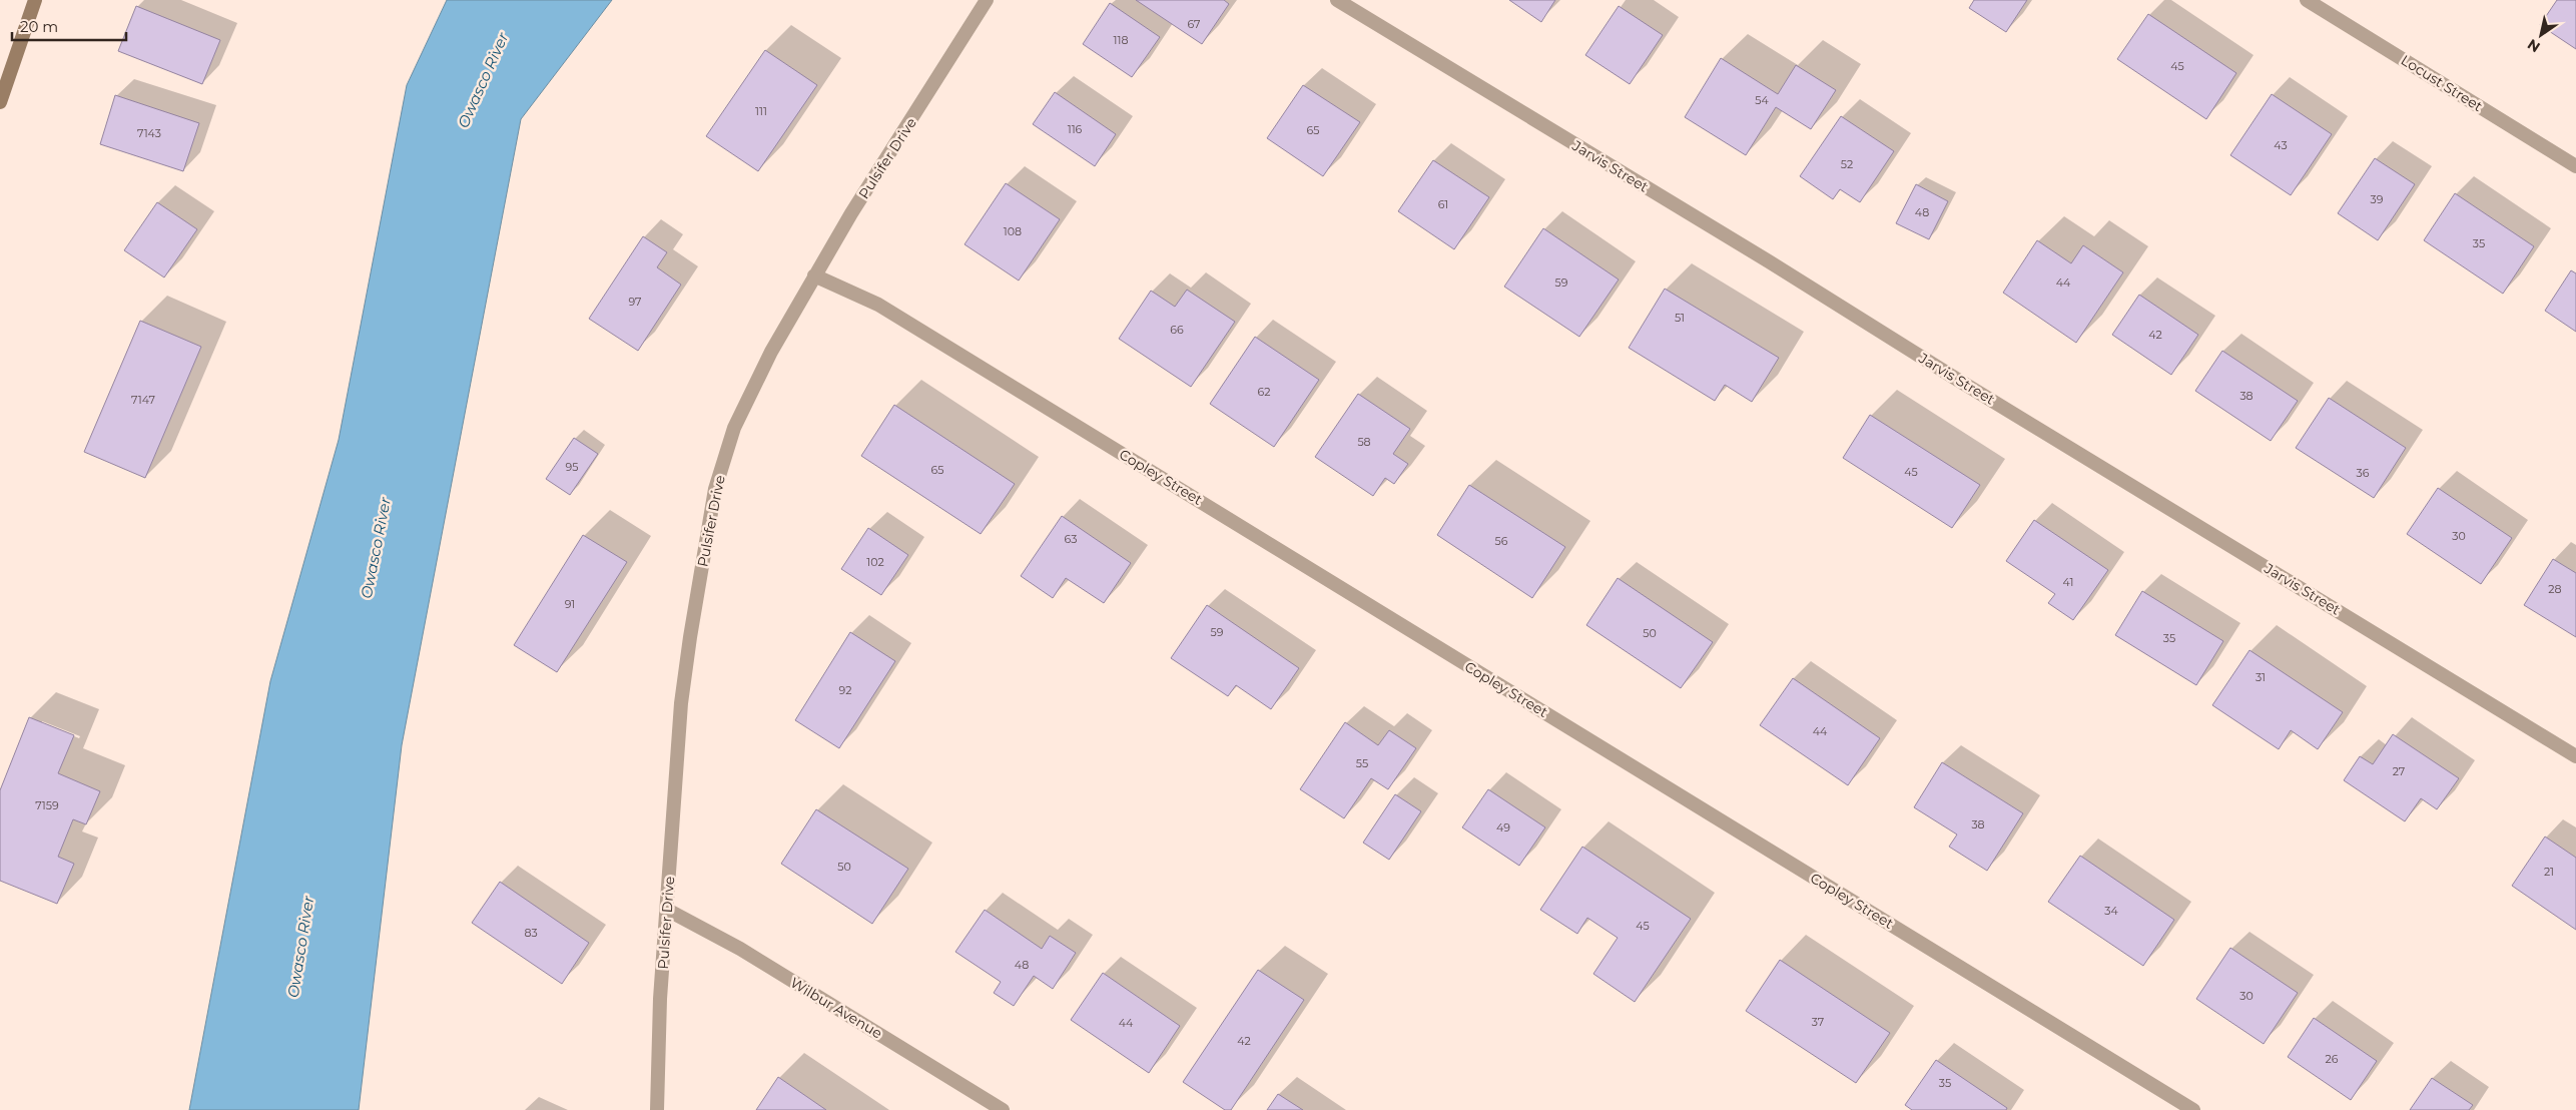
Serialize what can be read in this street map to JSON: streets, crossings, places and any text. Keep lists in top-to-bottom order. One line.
{"streets":{"street":["Locust Street","Pulsifer Drive","Jarvis Street","Copley Street","Wilbur Avenue"]},"crossings":[["Pulsifer Drive","Copley Street"],["Pulsifer Drive","Wilbur Avenue"]],"water":["Owasco River"],"house_numbers":["67","118","45","54","111","116","65","7143","43","52","39","61","48","108","35","59","44","97","51","66","42","62","38","7147","58","95","65","45","36","30","63","56","102","41","28","91","59","50","35","31","92","44","55","27","7159","38","49","50","21","34","45","83","48","30","37","44","42","26","35"],"scale_bar":"20 m","north":"bottom left"}
